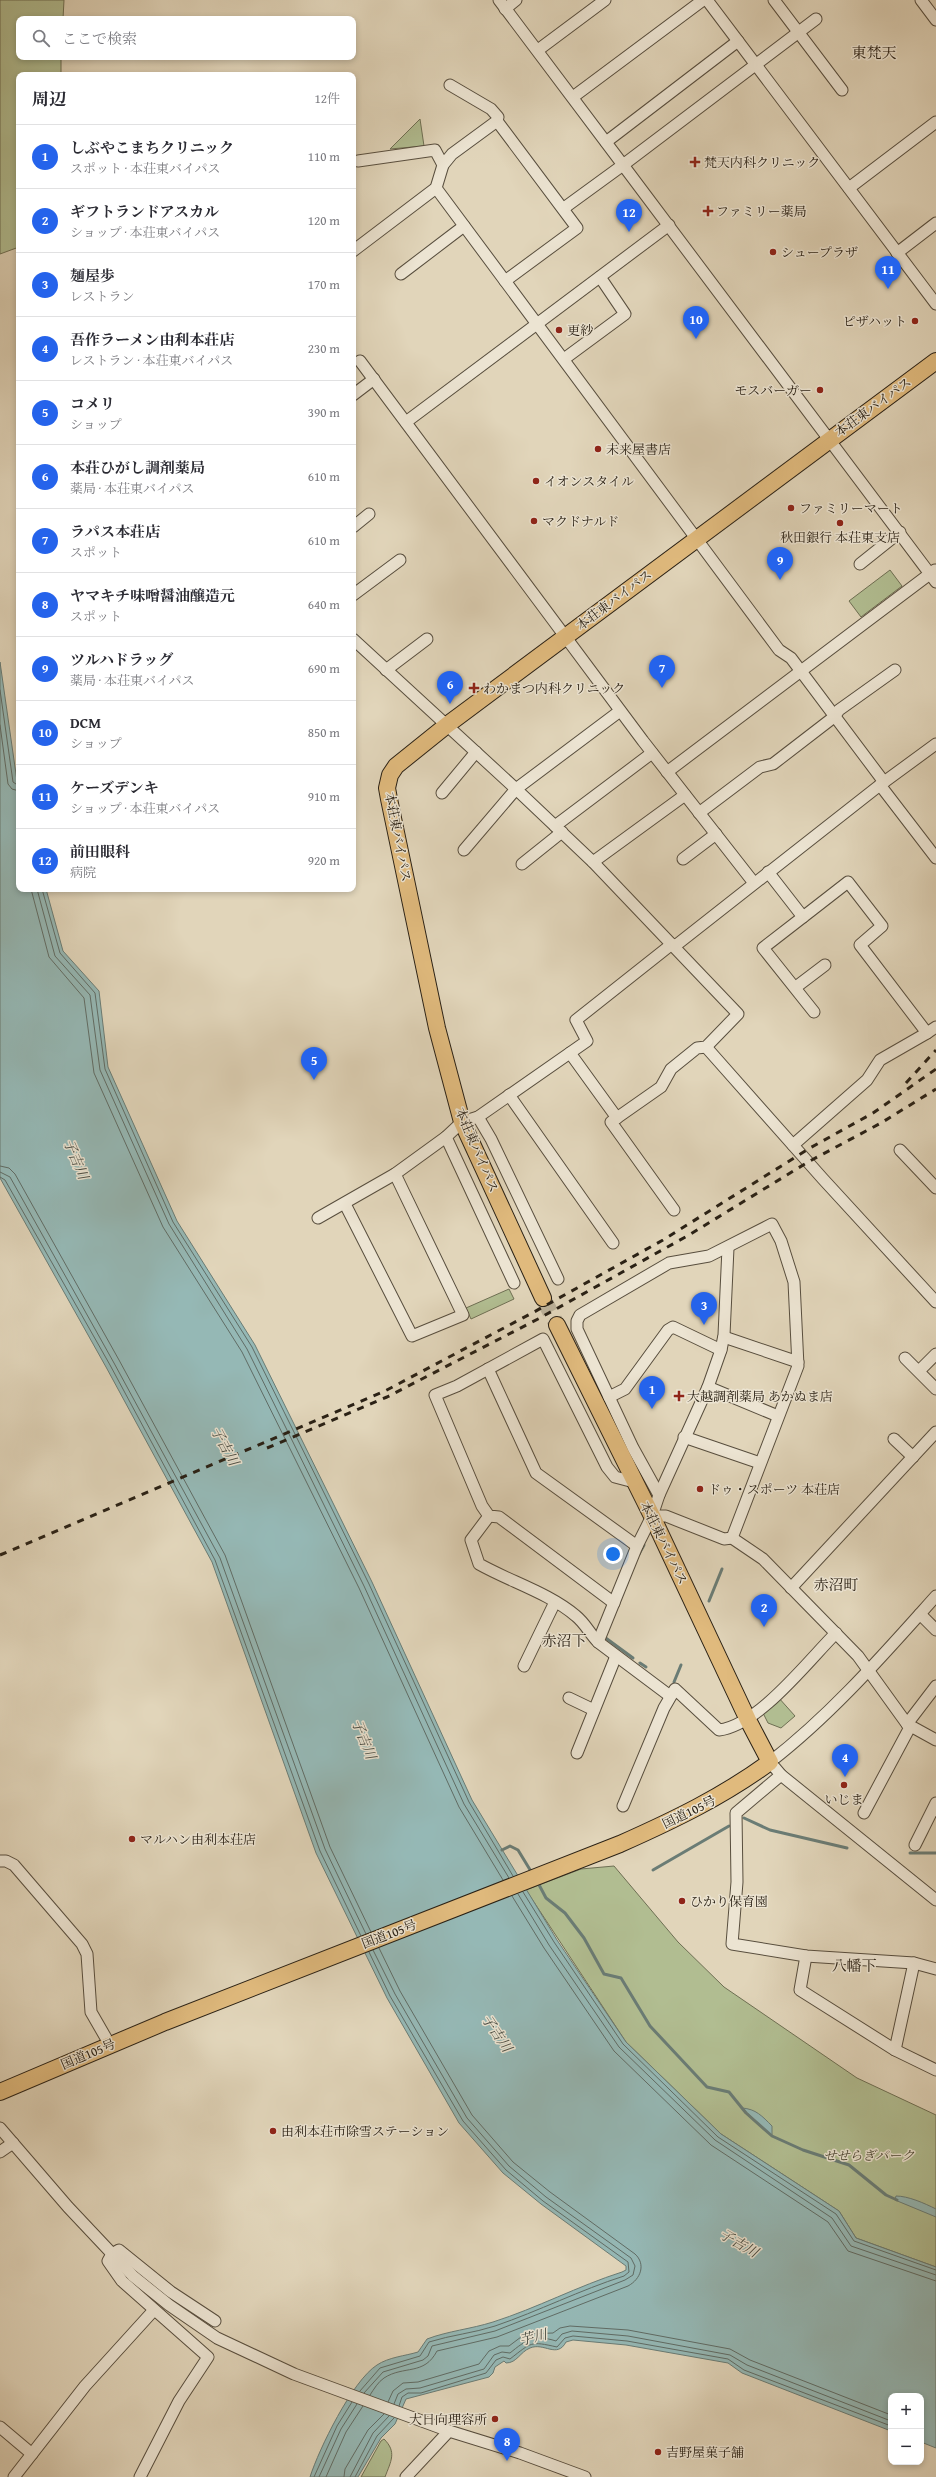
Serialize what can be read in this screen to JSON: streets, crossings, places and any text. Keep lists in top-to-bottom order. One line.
{"streets":{"highway":["本荘東バイパス","国道105号"]},"crossings":[["本荘東バイパス","国道105号"]],"districts":["東梵天","赤沼町","赤沼下","八幡下"],"water":["子吉川","芋川"],"parks":["せせらぎパーク"],"places":{"health":["梵天内科クリニック","ファミリー薬局","わかまつ内科クリニック","大越調剤薬局 あかぬま店"],"other":["シュープラザ","ピザハット","更紗","モスバーガー","未来屋書店","イオンスタイル","ファミリーマート","マクドナルド","秋田銀行 本荘東支店","ドゥ・スポーツ 本荘店","いじま","マルハン由利本荘店","ひかり保育園","由利本荘市除雪ステーション","大日向理容所","吉野屋菓子舗"]},"page":{"search":"ここで検索","heading":["周辺","12件"],"list":[{"mark":"1","name":"しぶやこまちクリニック","note":"スポット · 本荘東バイパス","value":"110 m"},{"mark":"2","name":"ギフトランドアスカル","note":"ショップ · 本荘東バイパス","value":"120 m"},{"mark":"3","name":"麺屋歩","note":"レストラン","value":"170 m"},{"mark":"4","name":"吾作ラーメン由利本荘店","note":"レストラン · 本荘東バイパス","value":"230 m"},{"mark":"5","name":"コメリ","note":"ショップ","value":"390 m"},{"mark":"6","name":"本荘ひがし調剤薬局","note":"薬局 · 本荘東バイパス","value":"610 m"},{"mark":"7","name":"ラパス本荘店","note":"スポット","value":"610 m"},{"mark":"8","name":"ヤマキチ味噌醤油醸造元","note":"スポット","value":"640 m"},{"mark":"9","name":"ツルハドラッグ","note":"薬局 · 本荘東バイパス","value":"690 m"},{"mark":"10","name":"DCM","note":"ショップ","value":"850 m"},{"mark":"11","name":"ケーズデンキ","note":"ショップ · 本荘東バイパス","value":"910 m"},{"mark":"12","name":"前田眼科","note":"病院","value":"920 m"}],"pins":["12","11","10","9","7","6","5","3","1","2","4","8"],"map_buttons":["+","−"]}}
